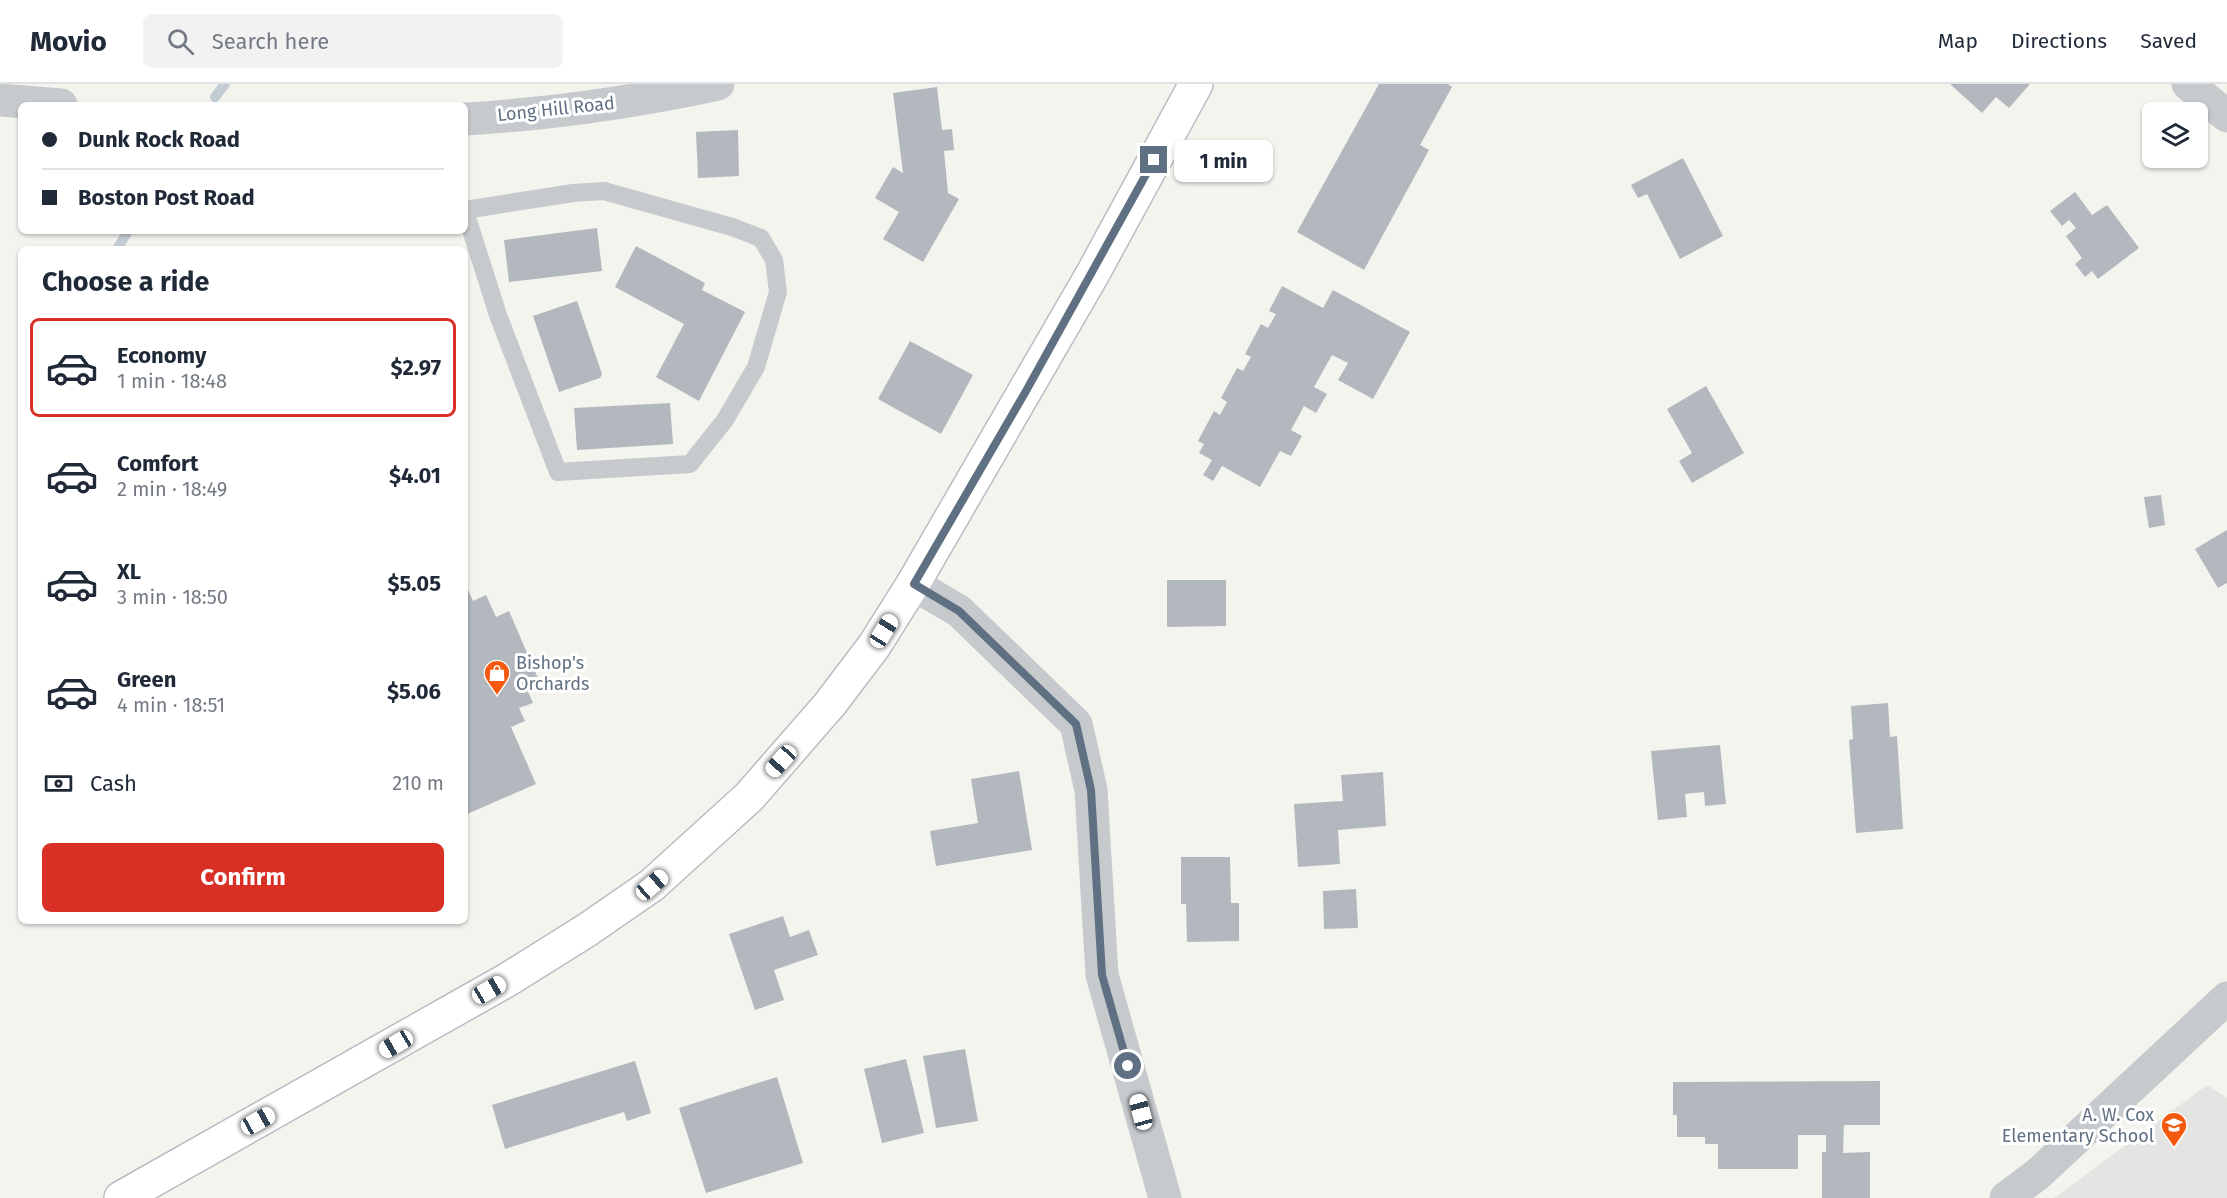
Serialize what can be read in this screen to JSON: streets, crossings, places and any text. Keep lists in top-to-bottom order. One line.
{"streets":{"street":["Long Hill Road"]},"places":{"shop":["Bishop's Orchards"],"school or university":["A. W. Cox Elementary School"]},"page":{"header":"Movio","search":"Search here","nav":["Map","Directions","Saved"],"banner":["Dunk Rock Road","Boston Post Road"],"bubble":"1 min","heading":"Choose a ride","list":[{"name":"Economy","note":"1 min · 18:48","value":"$2.97"},{"name":"Comfort","note":"2 min · 18:49","value":"$4.01"},{"name":"XL","note":"3 min · 18:50","value":"$5.05"},{"name":"Green","note":"4 min · 18:51","value":"$5.06"}],"pay":["Cash","210 m"],"buttons":"Confirm"}}
